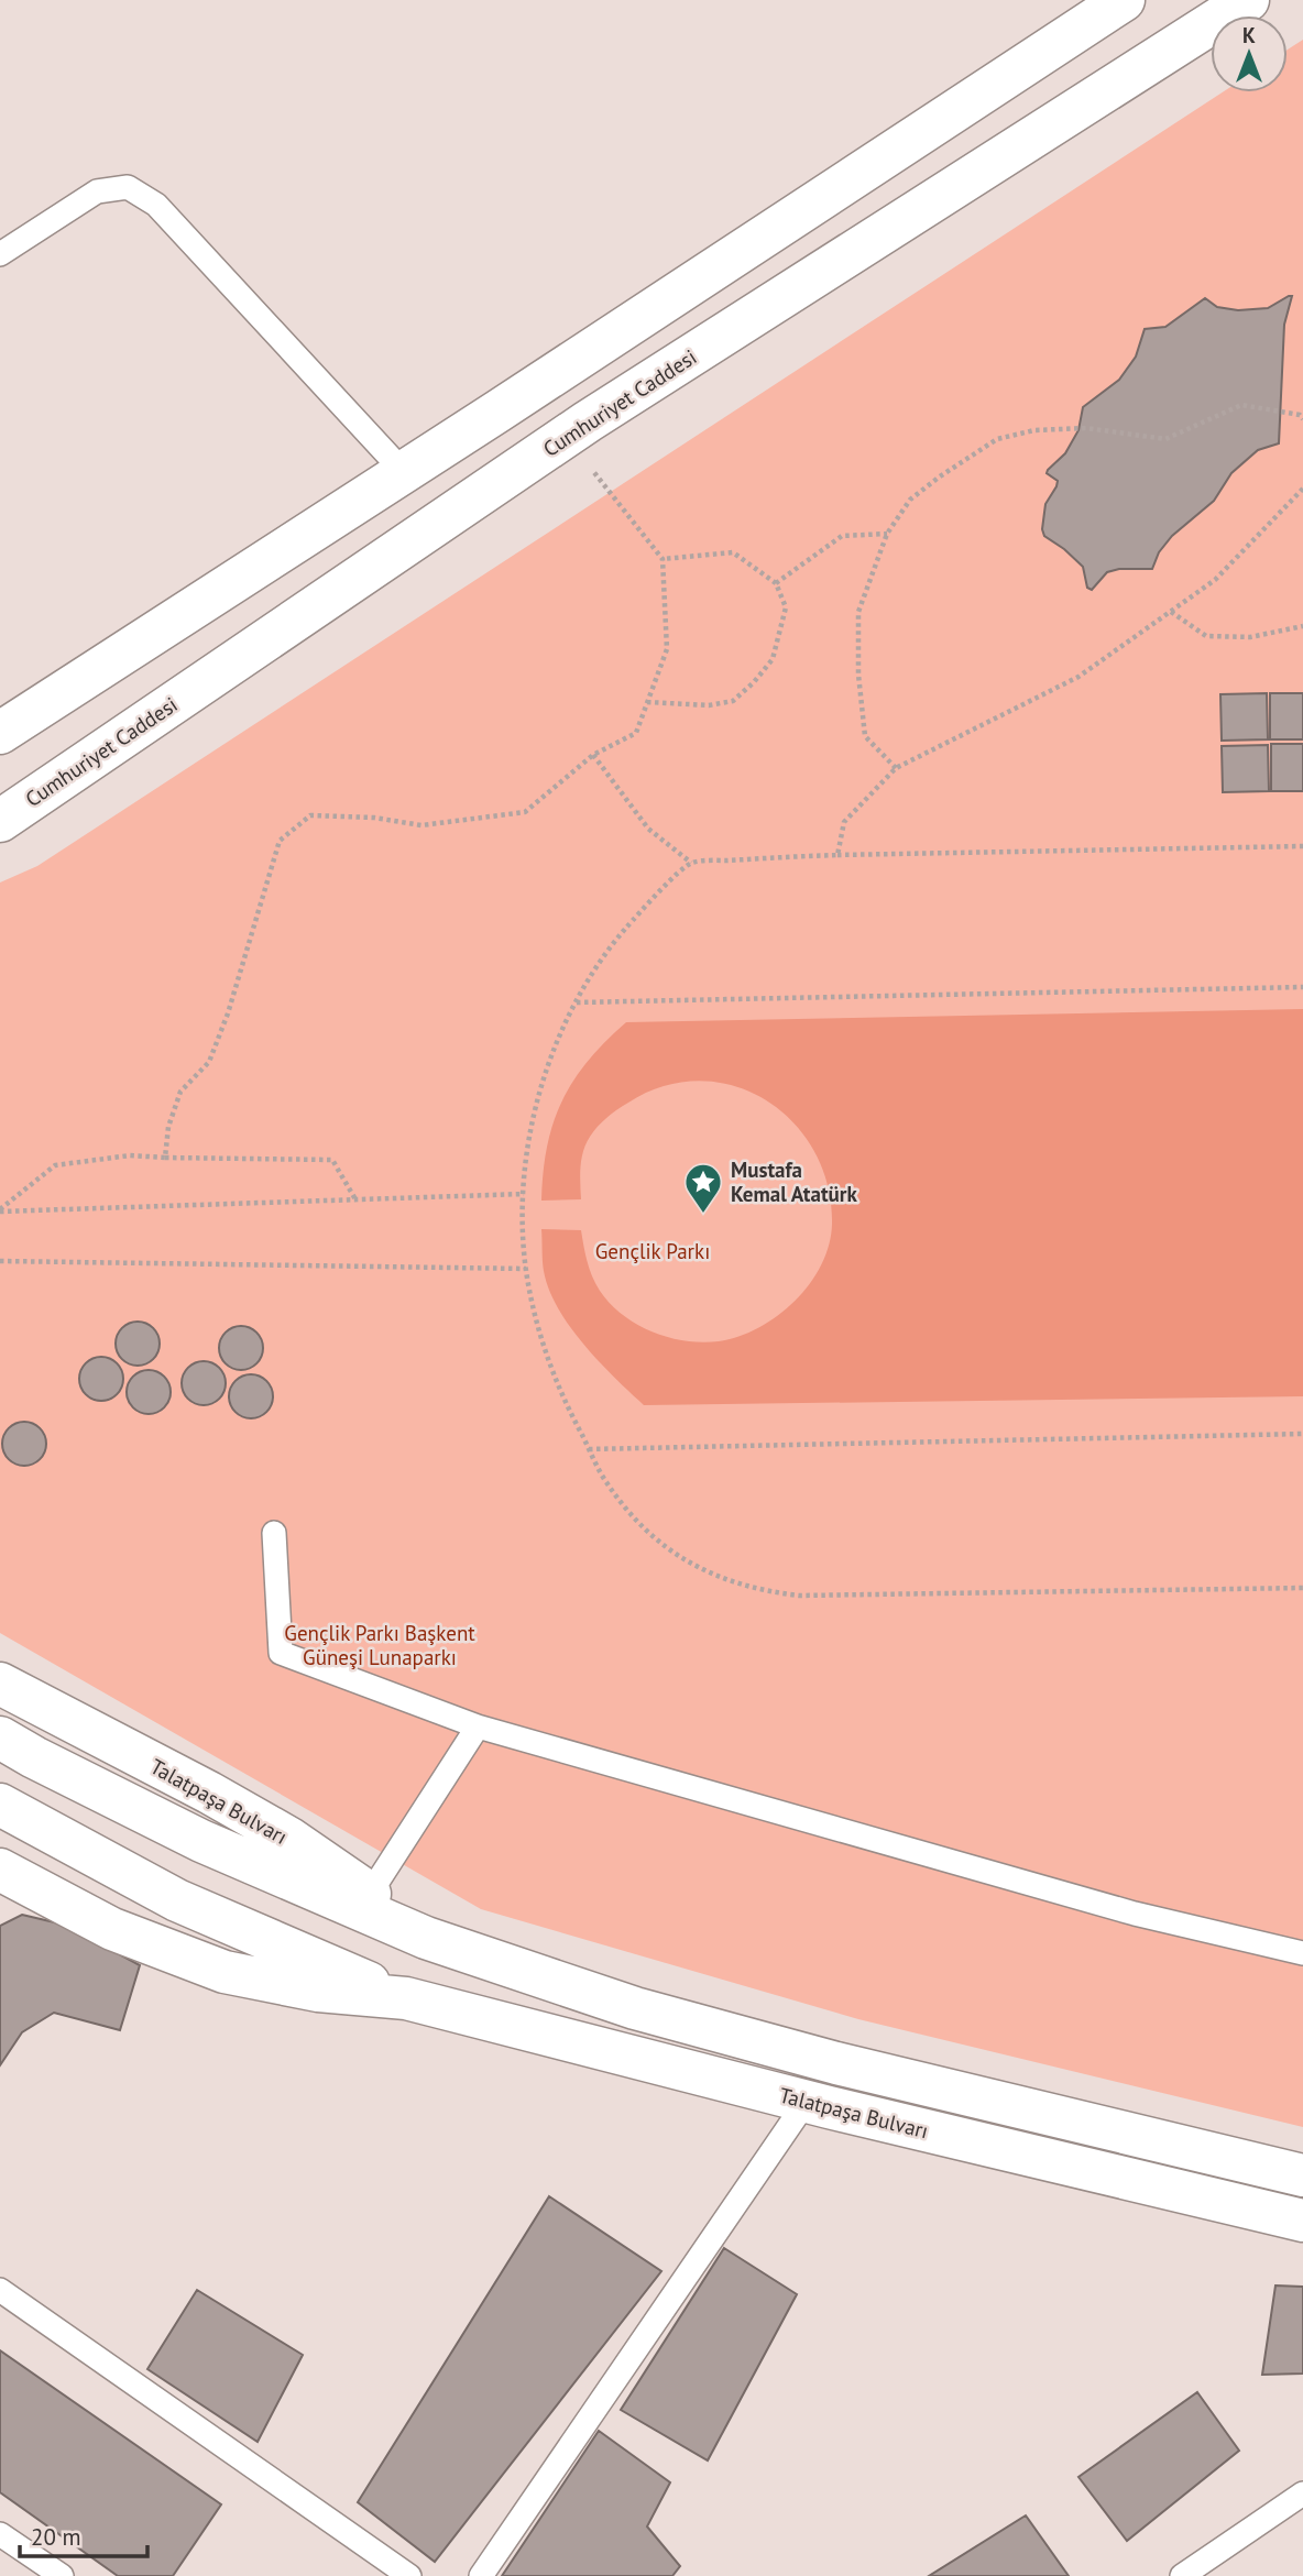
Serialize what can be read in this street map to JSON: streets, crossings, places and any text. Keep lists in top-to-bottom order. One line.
{"streets":{"main road":["Cumhuriyet Caddesi","Talatpaşa Bulvarı"]},"parks":["Gençlik Parkı","Gençlik Parkı Başkent Güneşi Lunaparkı"],"places":{"place":["Mustafa Kemal Atatürk"]},"scale_bar":"20 m","north":"top"}
